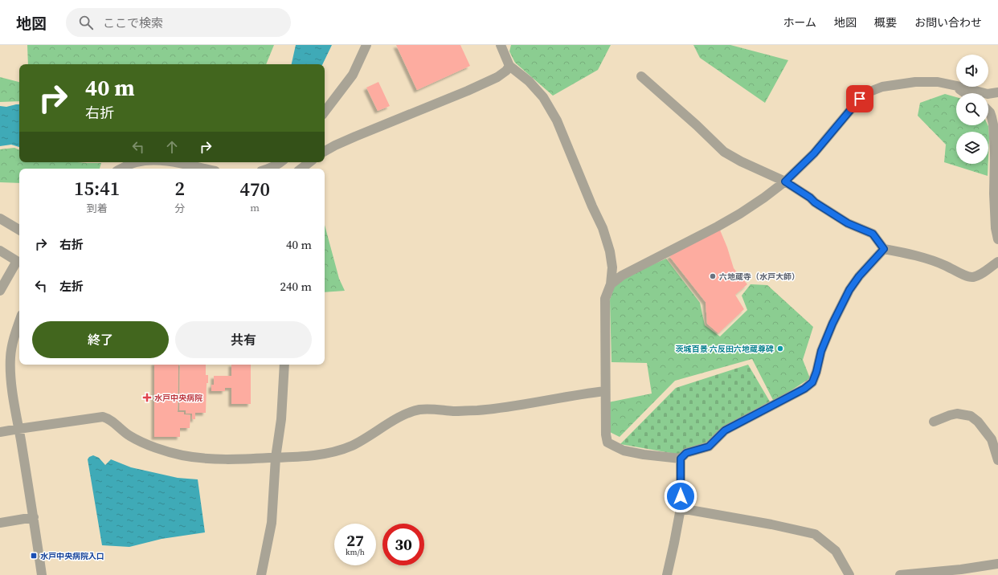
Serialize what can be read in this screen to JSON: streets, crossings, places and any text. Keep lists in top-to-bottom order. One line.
{"places":{"other":["六地蔵寺（水戸大師）","茨城百景 六反田六地蔵尊碑"],"health":["水戸中央病院"],"transit":["水戸中央病院入口"]},"page":{"header":"地図","search":"ここで検索","nav":["ホーム","地図","概要","お問い合わせ"],"turn":["40 m","右折"],"eta":["15:41","到着","2","分","470","m"],"list":[{"name":"右折","value":"40 m"},{"name":"左折","value":"240 m"}],"buttons":["終了","共有"],"speed":"27 km/h","limit":"30"}}
